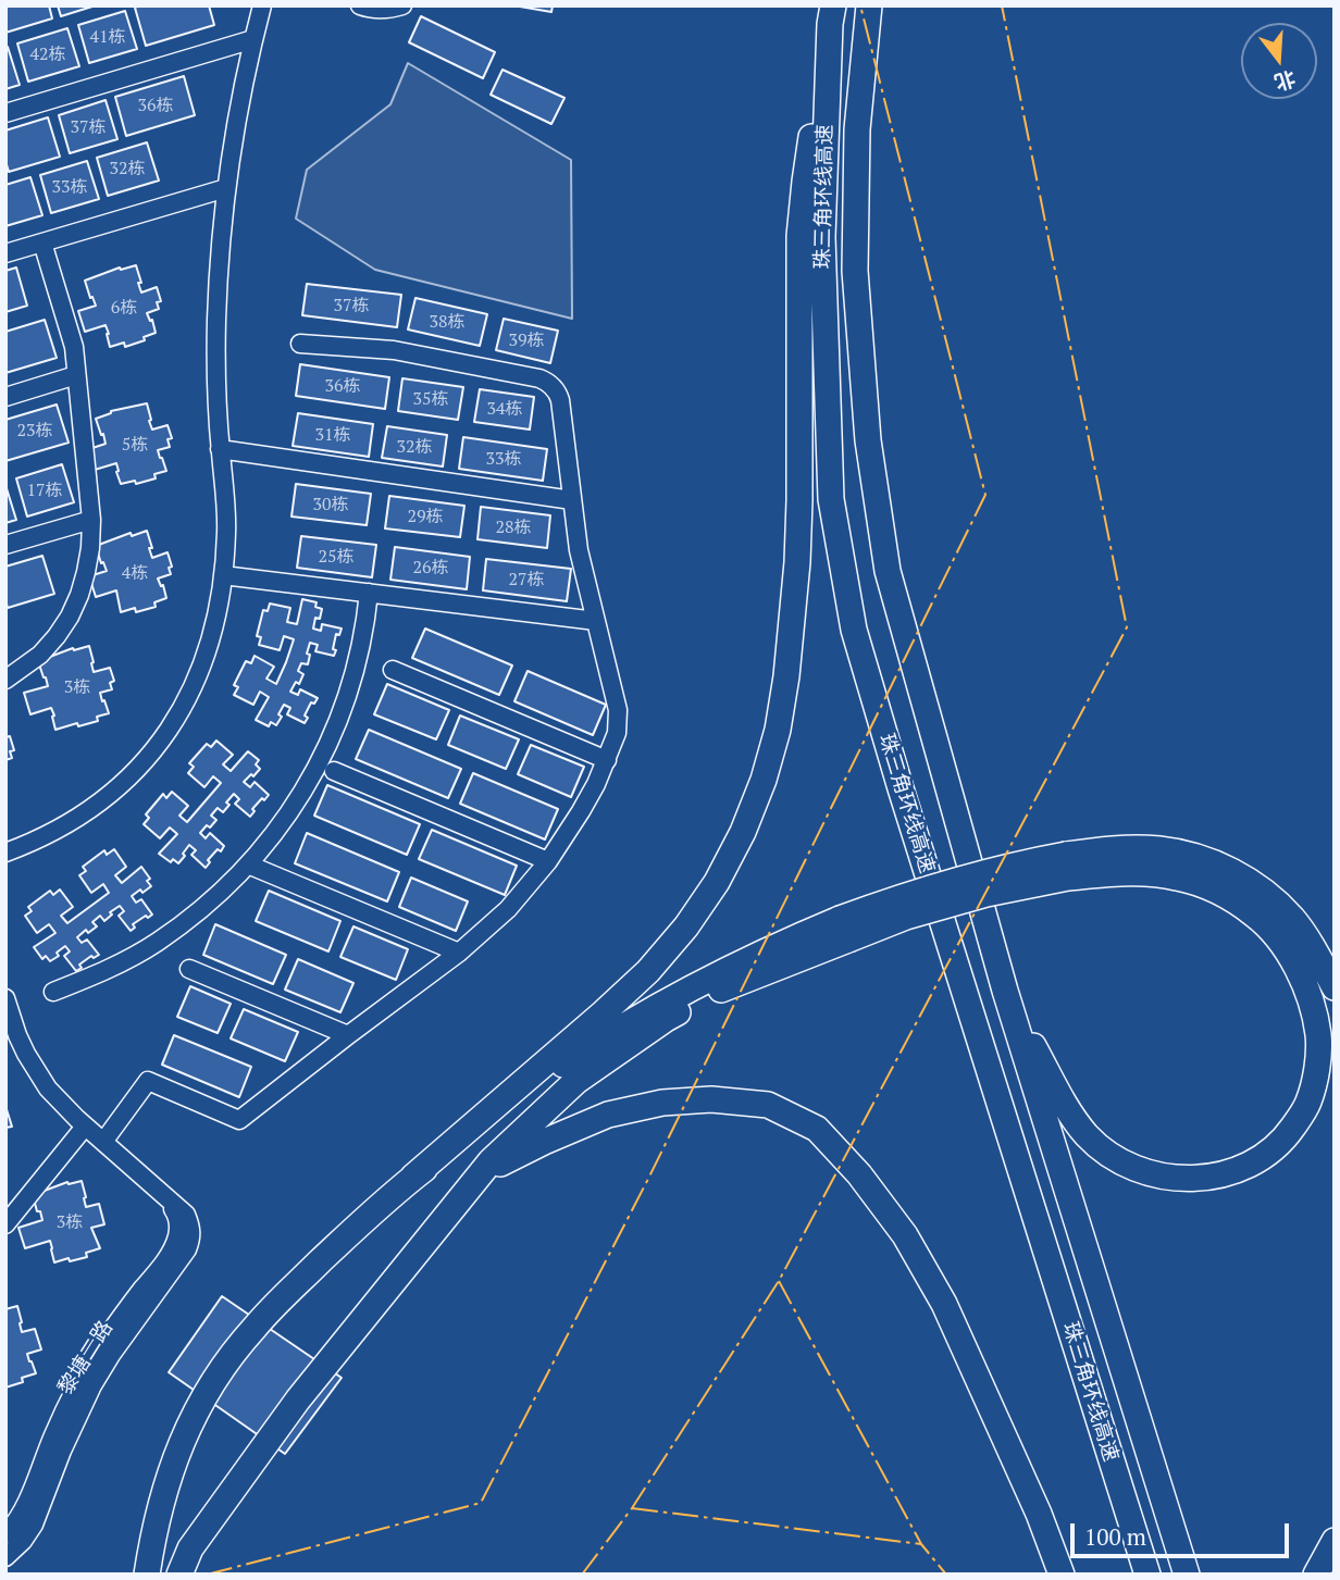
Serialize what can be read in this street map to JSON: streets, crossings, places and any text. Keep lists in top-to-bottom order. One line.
{"streets":{"highway":["珠三角环线高速"],"street":["黎塘二路"]},"house_numbers":["41栋","42栋","36栋","37栋","32栋","33栋","37栋","6栋","38栋","39栋","36栋","35栋","34栋","23栋","31栋","5栋","32栋","33栋","17栋","30栋","29栋","28栋","25栋","26栋","4栋","27栋","3栋","3栋"],"scale_bar":"100 m","north":"bottom"}
